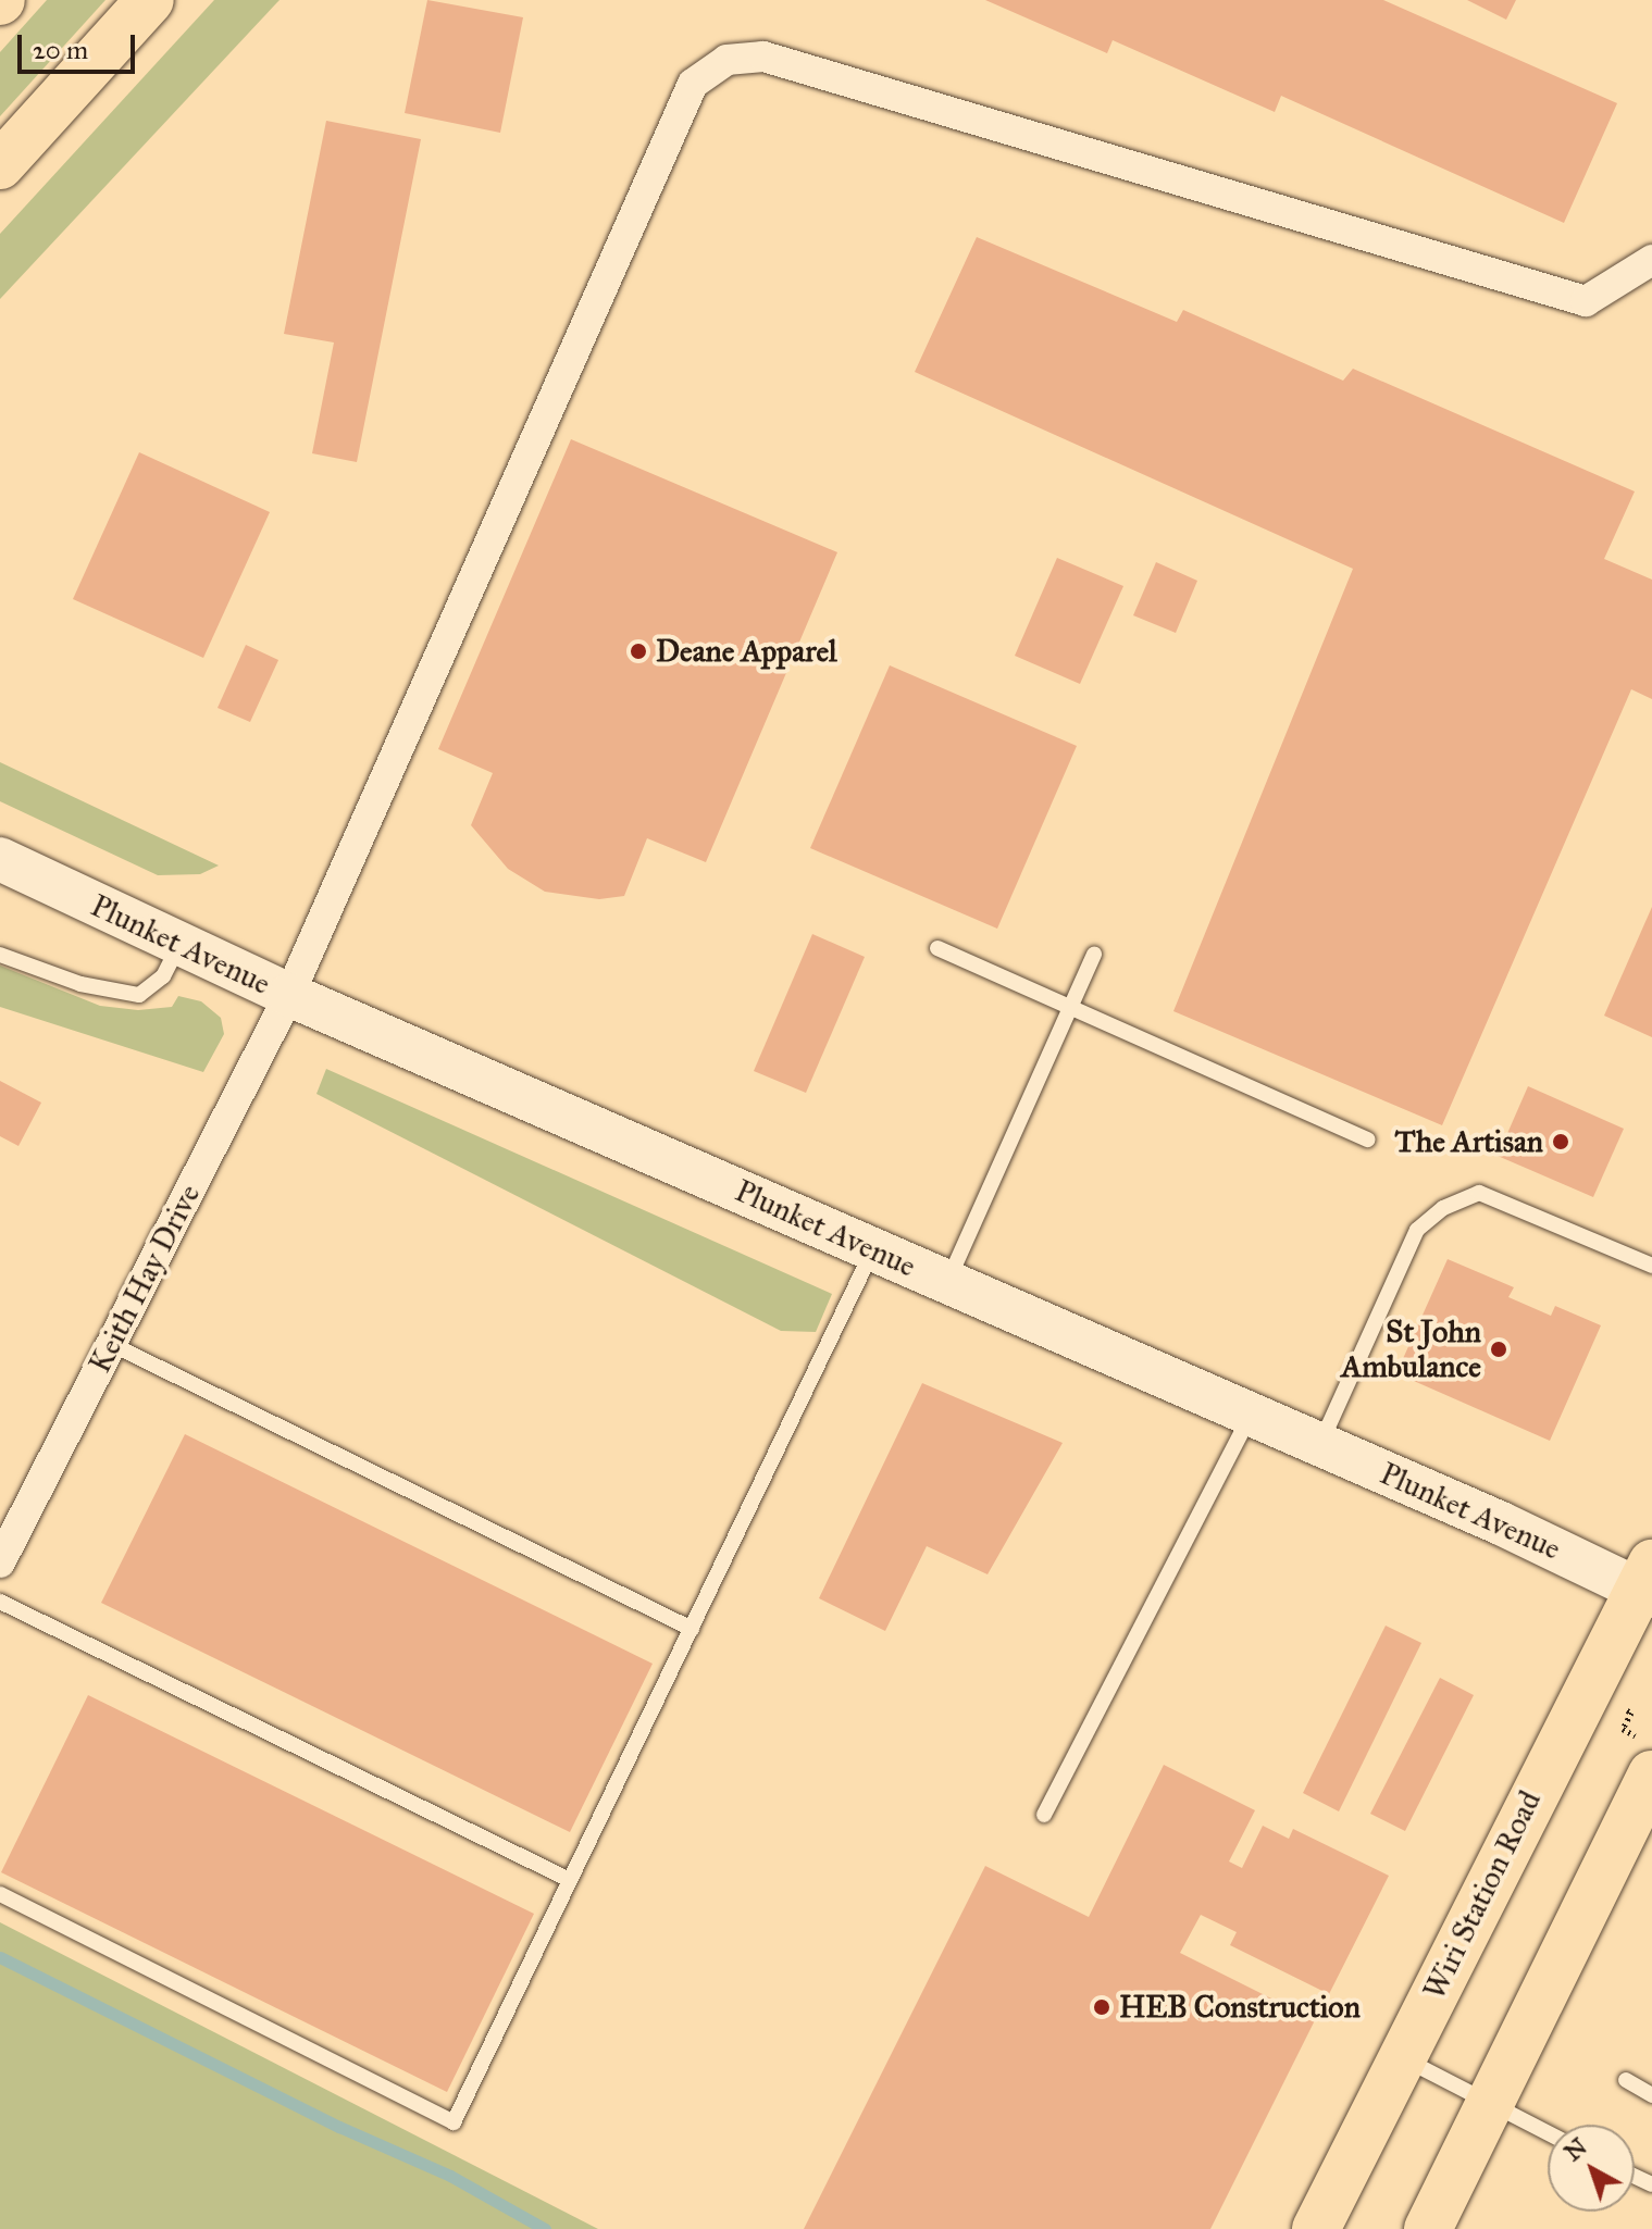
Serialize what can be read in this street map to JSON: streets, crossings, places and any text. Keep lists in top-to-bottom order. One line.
{"streets":{"main road":["Plunket Avenue","Wiri Station Road"],"street":["Keith Hay Drive"]},"crossings":[["Plunket Avenue","Keith Hay Drive"],["Plunket Avenue","Wiri Station Road"]],"places":["Deane Apparel","The Artisan","St John Ambulance","HEB Construction"],"scale_bar":"20 m","north":"top left"}
